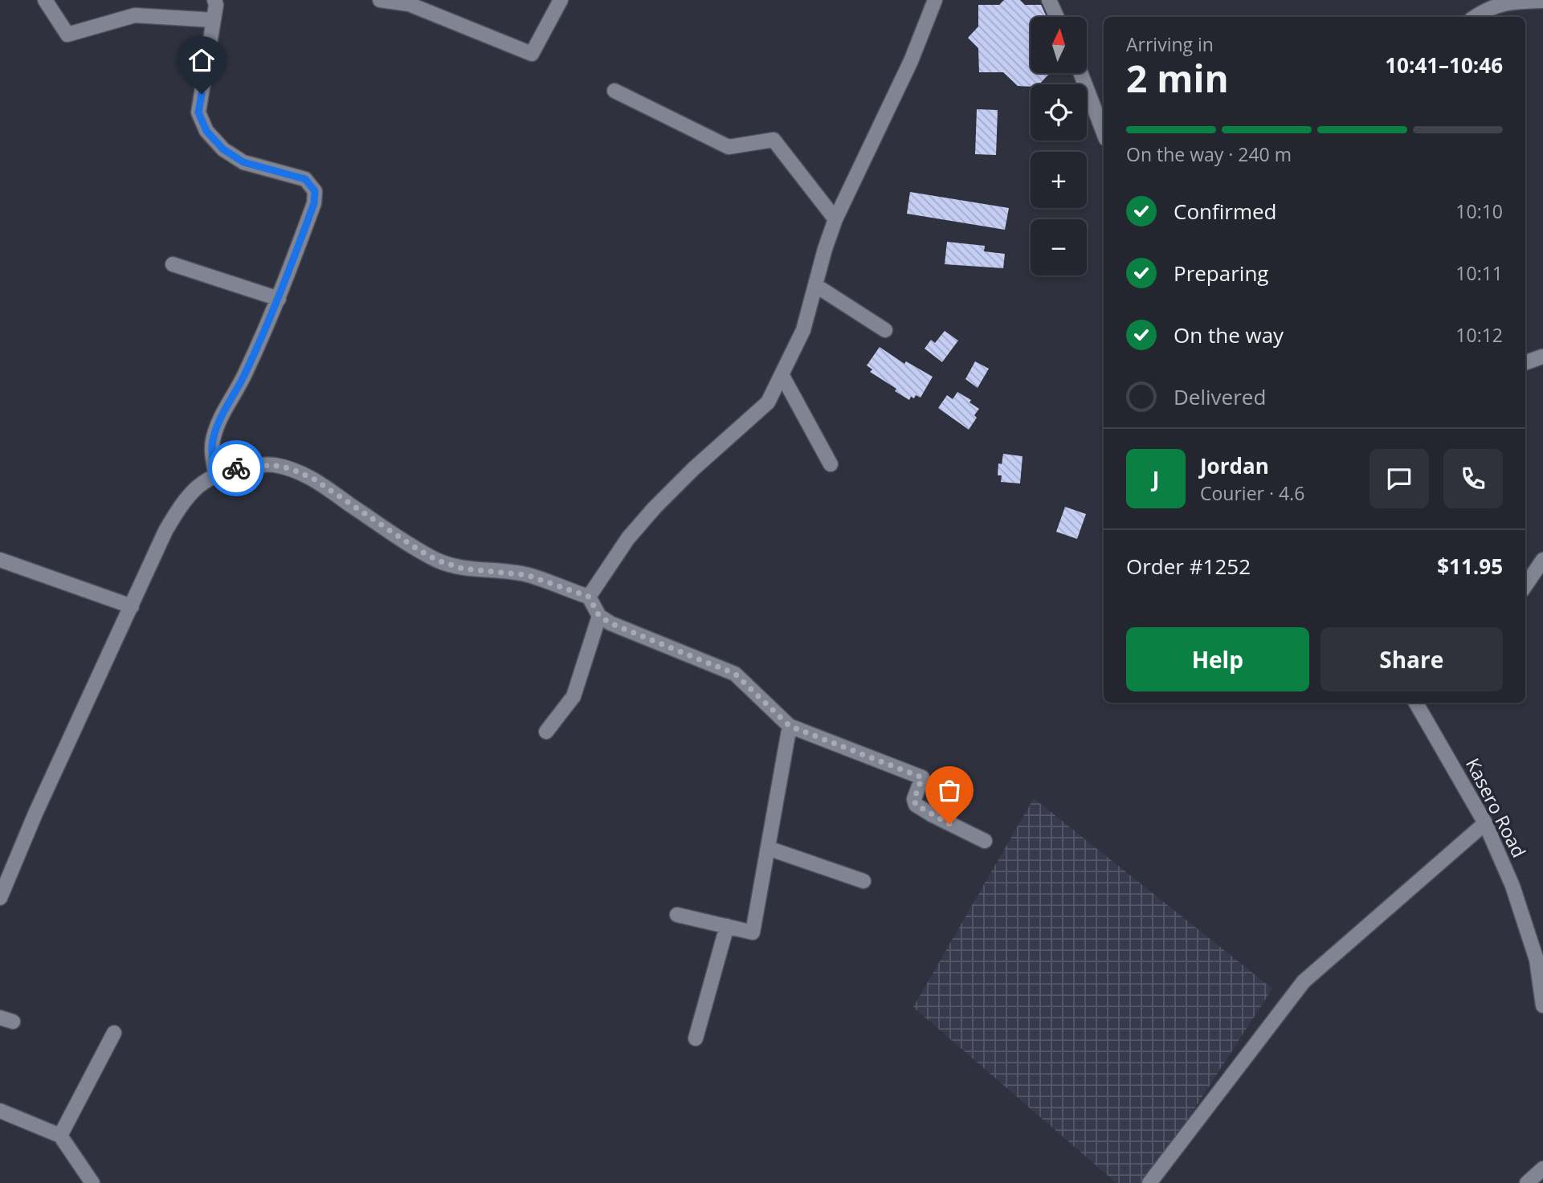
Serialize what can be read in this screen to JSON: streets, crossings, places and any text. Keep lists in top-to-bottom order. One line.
{"streets":{"street":["Kasero Road"]},"north":"top","page":{"map_buttons":["+","−"],"heading":["2 min","Arriving in","10:41–10:46"],"panel":["Jordan","Courier · 4.6","Order #1252","$11.95"],"bar":"On the way · 240 m","list":[["Confirmed","10:10"],["Preparing","10:11"],["On the way","10:12"],"Delivered"],"round":"J","buttons":["Help","Share"]}}
